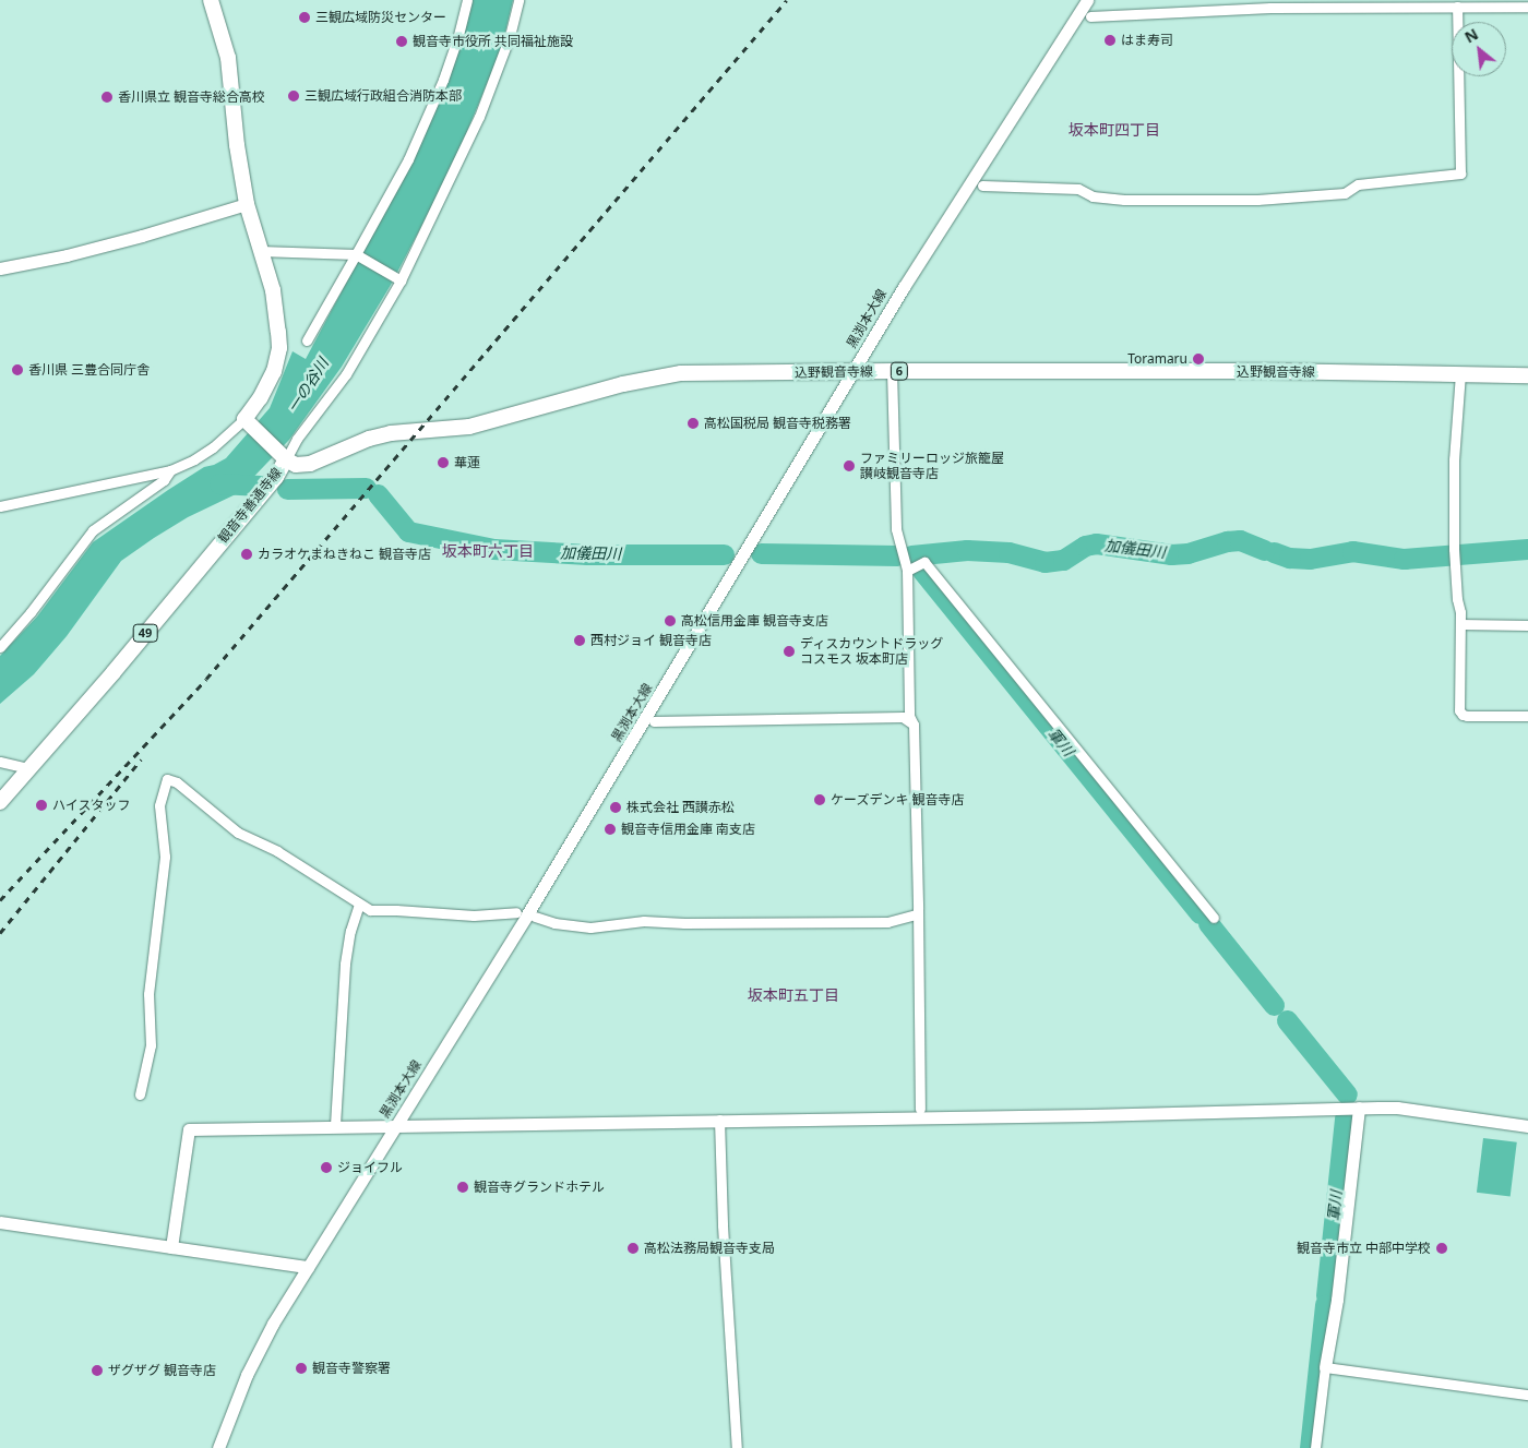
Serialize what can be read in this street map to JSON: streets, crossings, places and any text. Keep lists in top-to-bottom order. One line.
{"streets":{"main road":["6","込野観音寺線","観音寺善通寺線","49"],"street":["黒渕本大線"]},"crossings":[["黒渕本大線","込野観音寺線"],["込野観音寺線","観音寺善通寺線"]],"districts":["坂本町四丁目","坂本町六丁目","坂本町五丁目"],"water":["一の谷川","加儀田川","軍川"],"places":["三観広域防災センター","はま寿司","観音寺市役所 共同福祉施設","三観広域行政組合消防本部","香川県立 観音寺総合高校","Toramaru","香川県 三豊合同庁舎","高松国税局 観音寺税務署","華蓮","ファミリーロッジ旅籠屋 讃岐観音寺店","カラオケまねきねこ 観音寺店","高松信用金庫 観音寺支店","西村ジョイ 観音寺店","ディスカウントドラッグ コスモス 坂本町店","ケーズデンキ 観音寺店","ハイスタッフ","株式会社 西讃赤松","観音寺信用金庫 南支店","ジョイフル","観音寺グランドホテル","高松法務局観音寺支局","観音寺市立 中部中学校","観音寺警察署","ザグザグ 観音寺店"],"north":"top left"}
